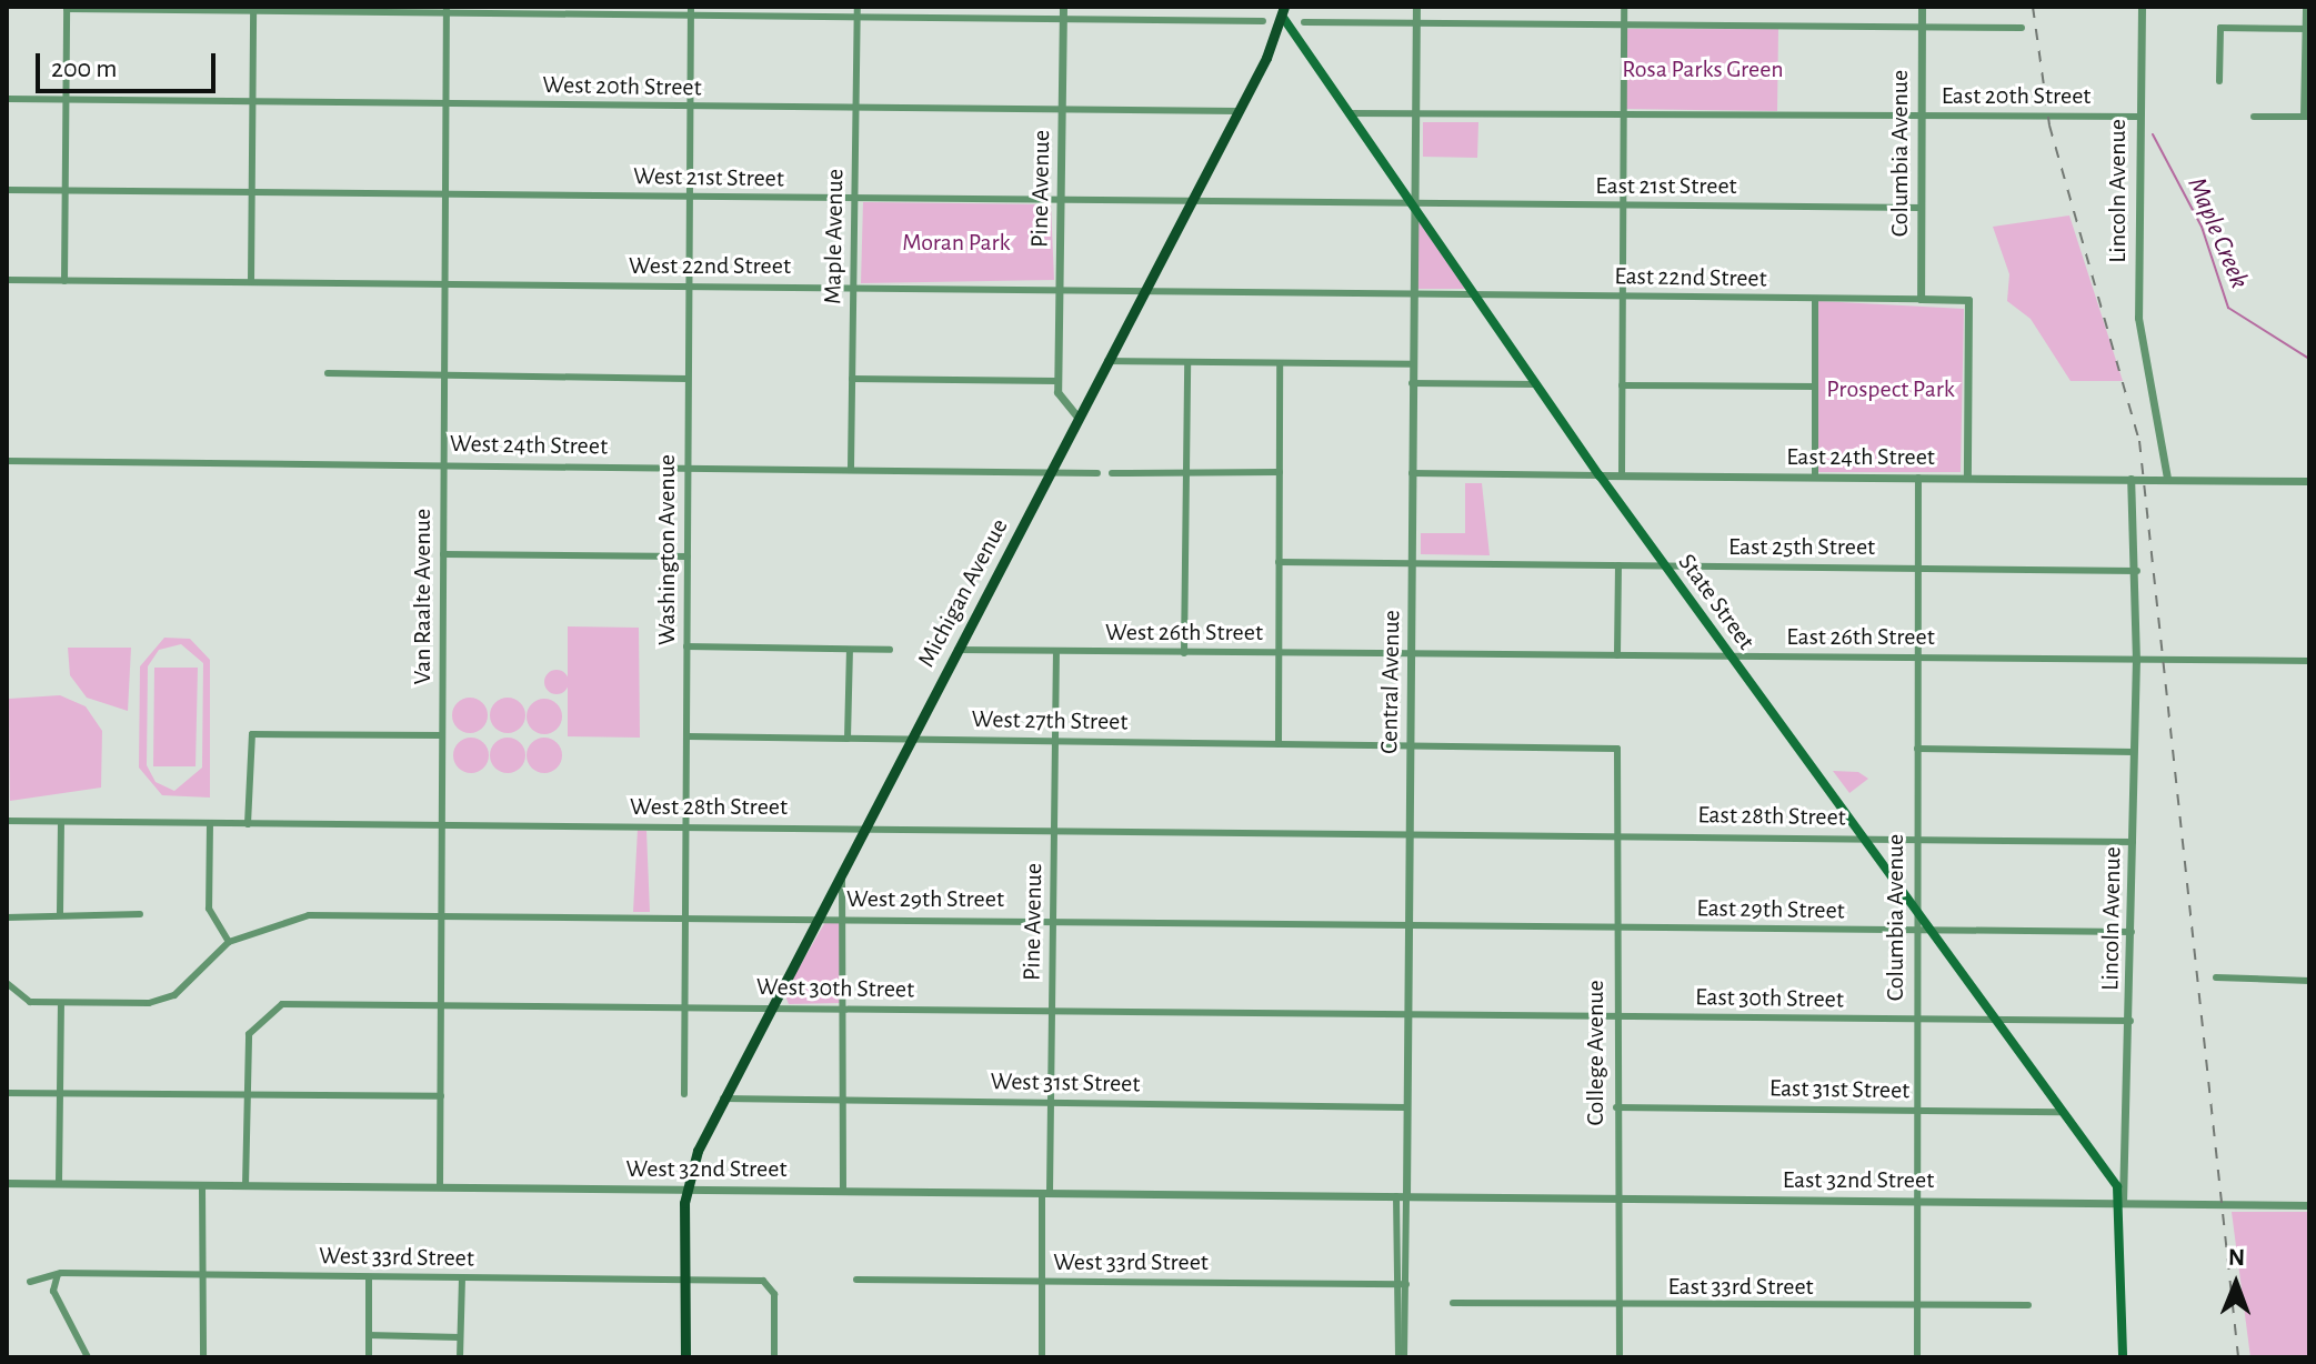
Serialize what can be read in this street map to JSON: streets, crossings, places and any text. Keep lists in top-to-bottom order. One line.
{"streets":{"main road":["Lincoln Avenue","Michigan Avenue","State Street"],"street":["West 20th Street","East 20th Street","Columbia Avenue","West 21st Street","East 21st Street","Pine Avenue","Maple Avenue","West 22nd Street","East 22nd Street","West 24th Street","East 24th Street","East 25th Street","Washington Avenue","Van Raalte Avenue","West 26th Street","East 26th Street","Central Avenue","West 27th Street","West 28th Street","East 28th Street","West 29th Street","East 29th Street","West 30th Street","East 30th Street","College Avenue","West 31st Street","East 31st Street","West 32nd Street","East 32nd Street","West 33rd Street","East 33rd Street"]},"crossings":[["West 20th Street","Pine Avenue"],["West 20th Street","Maple Avenue"],["West 20th Street","Washington Avenue"],["West 20th Street","Michigan Avenue"],["West 20th Street","Van Raalte Avenue"],["East 20th Street","Columbia Avenue"],["East 20th Street","Lincoln Avenue"],["East 20th Street","Central Avenue"],["Columbia Avenue","East 21st Street"],["Columbia Avenue","East 22nd Street"],["Columbia Avenue","East 24th Street"],["Columbia Avenue","East 25th Street"],["Columbia Avenue","State Street"],["Columbia Avenue","East 26th Street"],["Columbia Avenue","East 28th Street"],["Columbia Avenue","East 29th Street"],["Columbia Avenue","East 30th Street"],["Columbia Avenue","East 31st Street"],["Columbia Avenue","East 32nd Street"],["Columbia Avenue","East 33rd Street"],["West 21st Street","East 21st Street"],["West 21st Street","Pine Avenue"],["West 21st Street","Maple Avenue"],["West 21st Street","Washington Avenue"],["West 21st Street","Michigan Avenue"],["West 21st Street","Van Raalte Avenue"],["West 21st Street","State Street"],["West 21st Street","Central Avenue"],["East 21st Street","State Street"],["East 21st Street","Central Avenue"],["Pine Avenue","West 22nd Street"],["Pine Avenue","West 26th Street"],["Pine Avenue","West 27th Street"],["Pine Avenue","West 28th Street"],["Pine Avenue","West 29th Street"],["Pine Avenue","West 30th Street"],["Pine Avenue","West 31st Street"],["Pine Avenue","West 32nd Street"],["Pine Avenue","West 33rd Street"],["Lincoln Avenue","East 24th Street"],["Lincoln Avenue","East 25th Street"],["Lincoln Avenue","State Street"],["Lincoln Avenue","East 26th Street"],["Lincoln Avenue","East 28th Street"],["Lincoln Avenue","East 29th Street"],["Lincoln Avenue","East 30th Street"],["Lincoln Avenue","East 32nd Street"],["Maple Avenue","West 22nd Street"],["Maple Avenue","West 24th Street"],["West 22nd Street","East 22nd Street"],["West 22nd Street","Washington Avenue"],["West 22nd Street","Michigan Avenue"],["West 22nd Street","Van Raalte Avenue"],["West 22nd Street","Central Avenue"],["East 22nd Street","East 24th Street"],["East 22nd Street","State Street"],["East 22nd Street","Central Avenue"],["West 24th Street","Washington Avenue"],["West 24th Street","Michigan Avenue"],["West 24th Street","Van Raalte Avenue"],["East 24th Street","State Street"],["East 24th Street","Central Avenue"],["East 25th Street","State Street"],["East 25th Street","Central Avenue"],["Washington Avenue","West 27th Street"],["Washington Avenue","West 28th Street"],["Washington Avenue","West 29th Street"],["Washington Avenue","West 30th Street"],["Michigan Avenue","State Street"],["Michigan Avenue","West 26th Street"],["Michigan Avenue","West 27th Street"],["Michigan Avenue","West 28th Street"],["Michigan Avenue","West 29th Street"],["Michigan Avenue","West 30th Street"],["Michigan Avenue","West 31st Street"],["Michigan Avenue","West 32nd Street"],["Van Raalte Avenue","West 28th Street"],["Van Raalte Avenue","West 29th Street"],["Van Raalte Avenue","West 30th Street"],["Van Raalte Avenue","West 32nd Street"],["State Street","East 26th Street"],["State Street","Central Avenue"],["State Street","East 28th Street"],["State Street","East 29th Street"],["State Street","East 30th Street"],["State Street","East 31st Street"],["State Street","East 32nd Street"],["West 26th Street","East 26th Street"],["West 26th Street","Central Avenue"],["East 26th Street","Central Avenue"],["Central Avenue","West 27th Street"],["Central Avenue","West 28th Street"],["Central Avenue","East 28th Street"],["Central Avenue","West 29th Street"],["Central Avenue","East 29th Street"],["Central Avenue","West 30th Street"],["Central Avenue","East 30th Street"],["Central Avenue","West 31st Street"],["Central Avenue","West 32nd Street"],["Central Avenue","East 32nd Street"],["Central Avenue","West 33rd Street"],["West 27th Street","College Avenue"],["West 28th Street","East 28th Street"],["East 28th Street","College Avenue"],["West 29th Street","East 29th Street"],["East 29th Street","College Avenue"],["West 30th Street","East 30th Street"],["East 30th Street","College Avenue"],["College Avenue","East 31st Street"],["College Avenue","East 32nd Street"],["College Avenue","East 33rd Street"],["West 32nd Street","East 32nd Street"]],"water":["Maple Creek"],"parks":["Rosa Parks Green","Moran Park","Prospect Park"],"scale_bar":"200 m","north":"top"}
